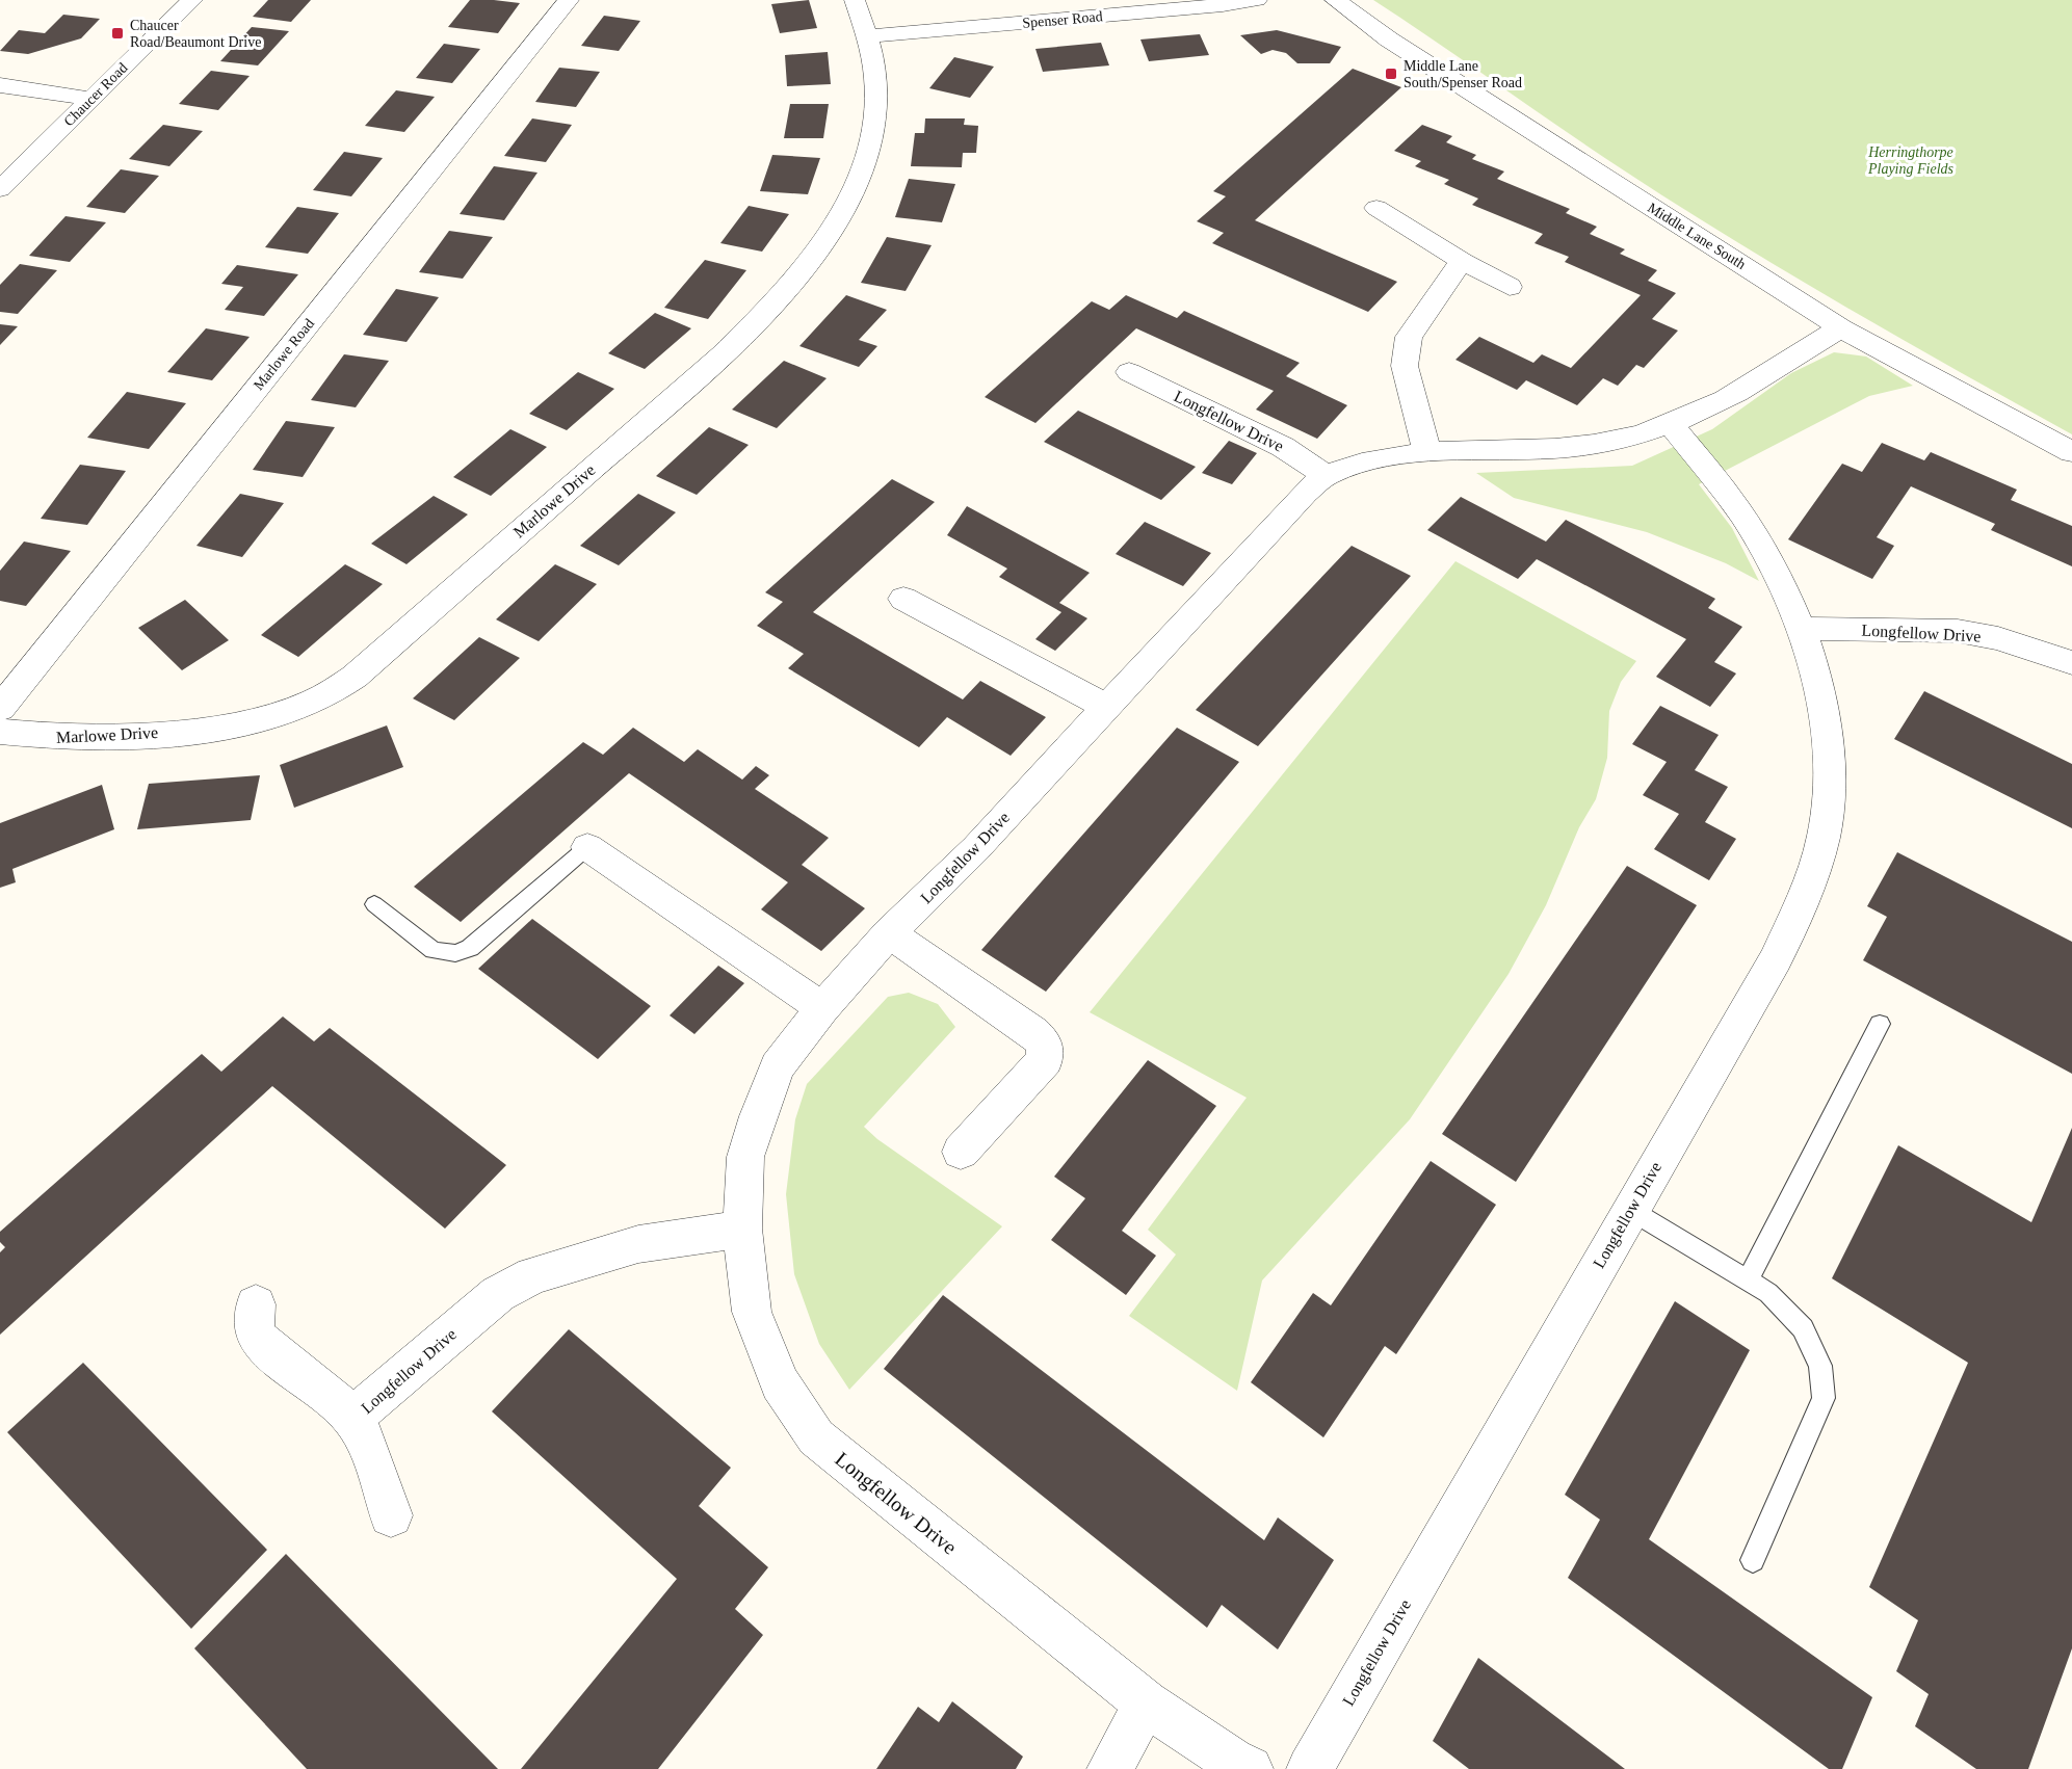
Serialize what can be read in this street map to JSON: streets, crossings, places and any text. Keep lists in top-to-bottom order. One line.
{"streets":{"street":["Spenser Road","Chaucer Road","Middle Lane South","Marlowe Road","Longfellow Drive","Marlowe Drive"]},"crossings":[["Spenser Road","Marlowe Drive"],["Middle Lane South","Longfellow Drive"]],"parks":["Herringthorpe Playing Fields"],"places":{"transit":["Chaucer Road/Beaumont Drive","Middle Lane South/Spenser Road"]}}
